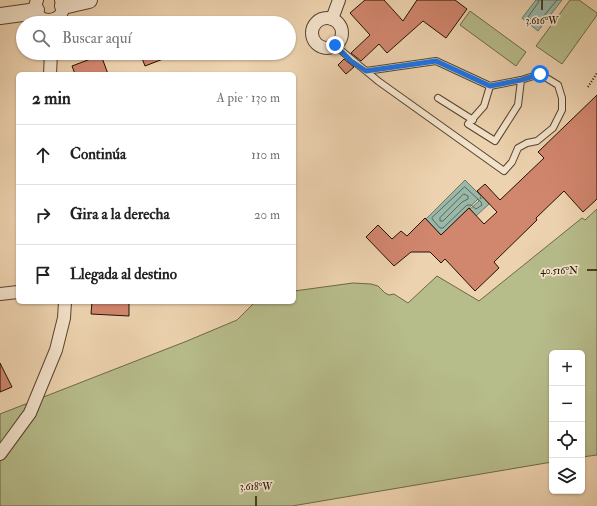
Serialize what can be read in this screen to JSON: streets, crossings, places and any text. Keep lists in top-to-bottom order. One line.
{"page":{"search":"Buscar aquí","heading":["2 min","A pie · 130 m"],"list":[["Continúa","110 m"],["Gira a la derecha","20 m"],"Llegada al destino"],"map_buttons":["+","−"]},"coordinates":["3.616°W","40.516°N","3.618°W"]}
